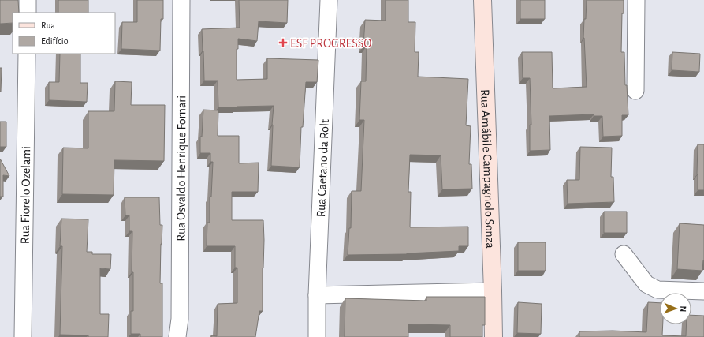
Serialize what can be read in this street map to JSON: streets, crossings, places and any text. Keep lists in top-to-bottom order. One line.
{"streets":{"street":["Rua Caetano da Rolt","Rua Amábile Campagnolo Sonza","Rua Osvaldo Henrique Fornari","Rua Fiorelo Ozelami"]},"places":{"health":["ESF PROGRESSO"]},"legend":["Rua","Edifício"],"north":"right"}
